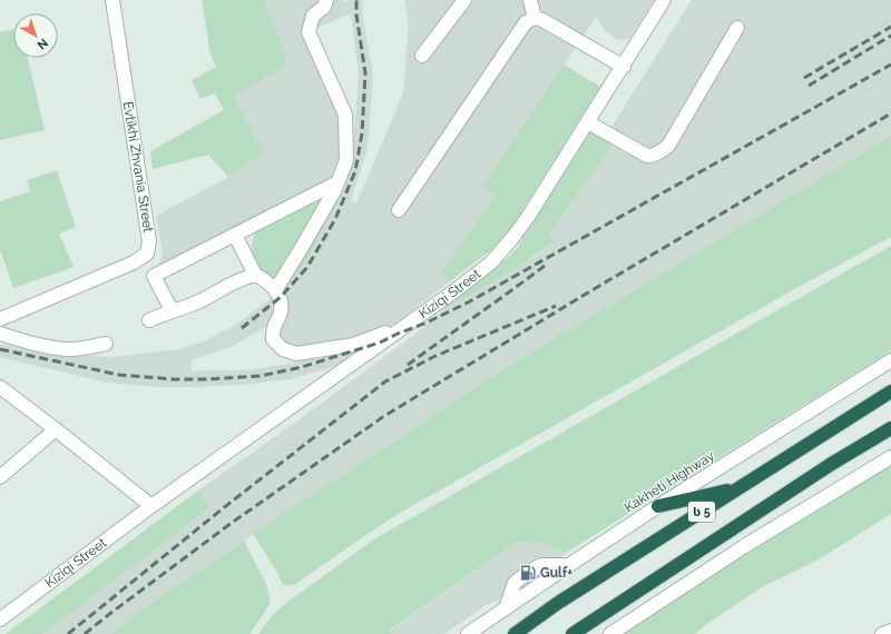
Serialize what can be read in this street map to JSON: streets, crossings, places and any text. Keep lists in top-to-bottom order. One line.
{"streets":{"highway":["ს 5"],"street":["Evtikhi Zhvania Street","Kiziqi Street","Kakheti Highway"]},"places":{"fuel station":["Gulf+"]},"north":"bottom right"}
